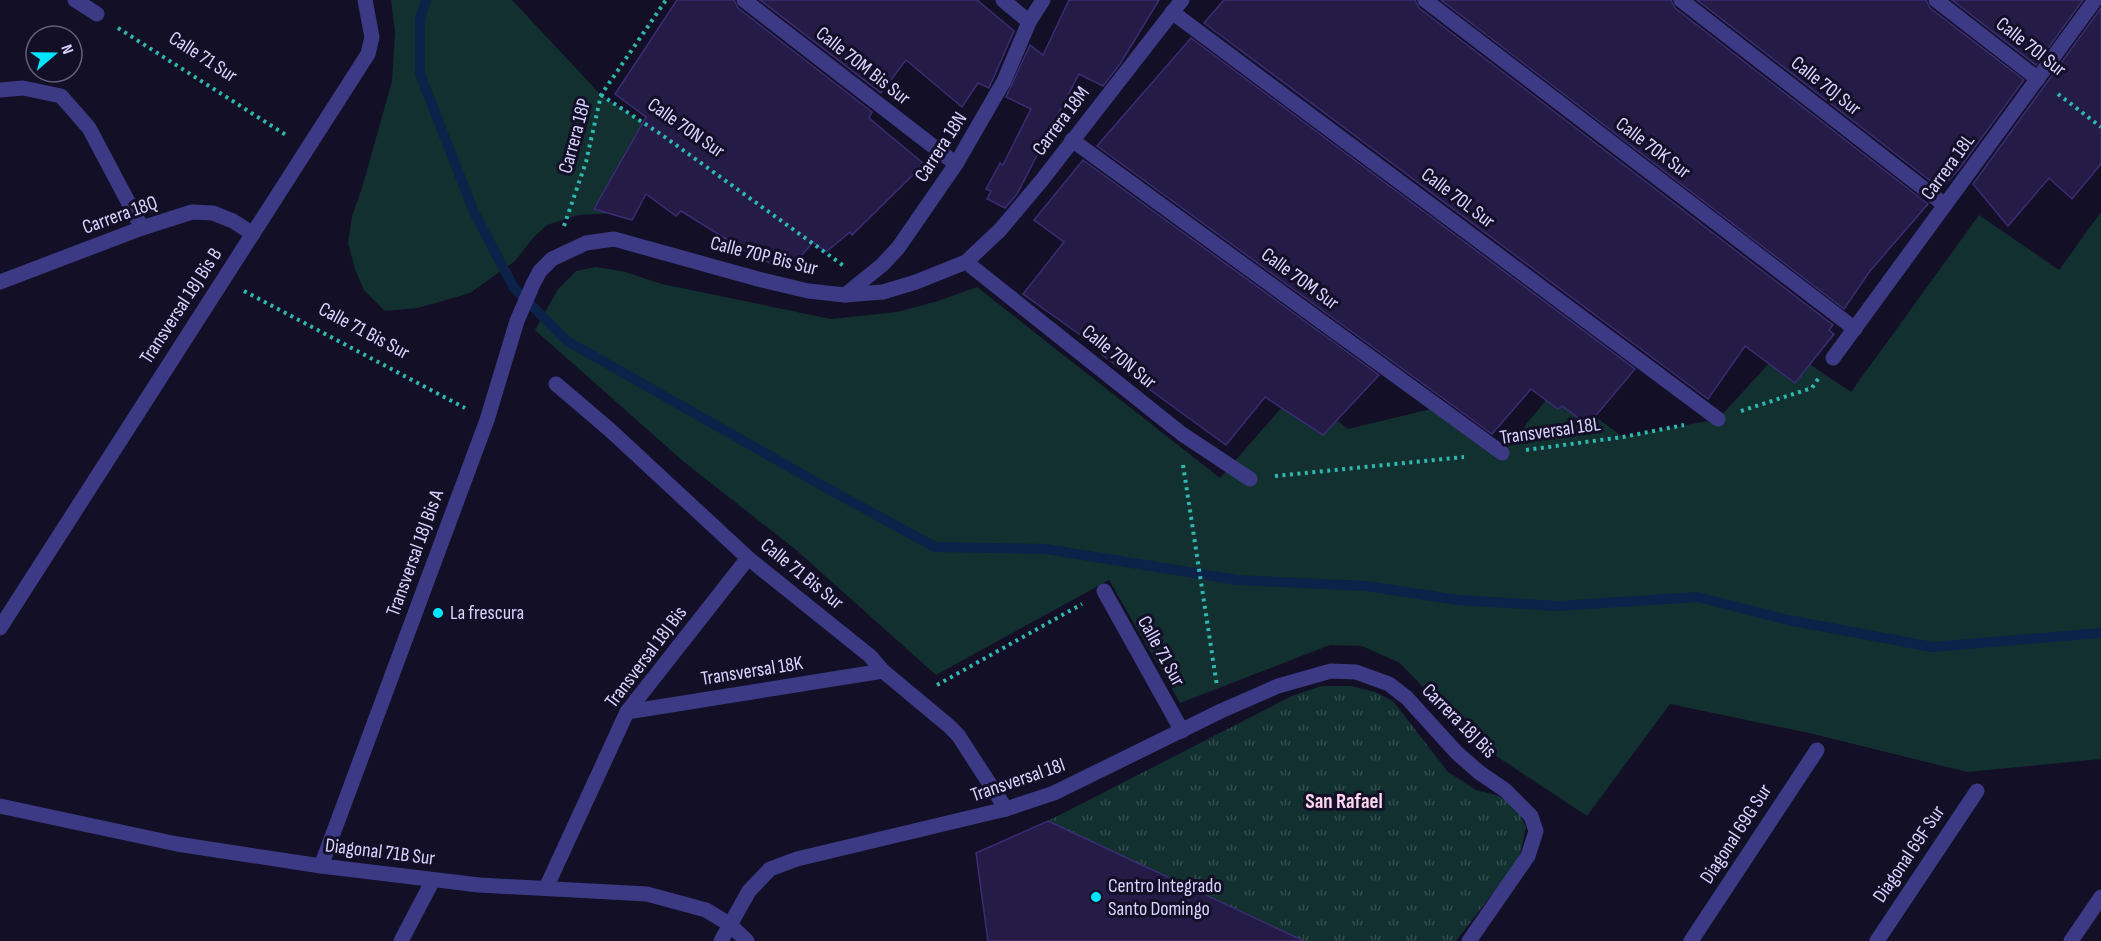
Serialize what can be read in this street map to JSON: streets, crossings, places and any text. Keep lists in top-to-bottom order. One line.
{"streets":{"street":["Calle 70I Sur","Calle 71 Sur","Calle 70M Bis Sur","Calle 70J Sur","Carrera 18M","Calle 70N Sur","Carrera 18N","Calle 70K Sur","Carrera 18L","Calle 70L Sur","Carrera 18Q","Calle 70P Bis Sur","Calle 70M Sur","Transversal 18J Bis B","Calle 71 Bis Sur","Transversal 18J Bis A","Transversal 18J Bis","Transversal 18K","Carrera 18J Bis","Transversal 18I","Diagonal 69G Sur","Diagonal 71B Sur","Diagonal 69F Sur"],"path":["Carrera 18P","Transversal 18L"]},"crossings":[["Calle 70I Sur","Carrera 18L"],["Calle 71 Sur","Transversal 18J Bis B"],["Calle 71 Sur","Transversal 18I"],["Calle 70M Bis Sur","Carrera 18N"],["Calle 70J Sur","Carrera 18L"],["Carrera 18M","Calle 70N Sur"],["Carrera 18M","Calle 70L Sur"],["Carrera 18M","Calle 70P Bis Sur"],["Carrera 18M","Calle 70M Sur"],["Calle 70N Sur","Carrera 18P"],["Calle 70N Sur","Carrera 18N"],["Calle 70N Sur","Calle 70P Bis Sur"],["Calle 70N Sur","Transversal 18L"],["Carrera 18P","Calle 70P Bis Sur"],["Carrera 18P","Transversal 18J Bis A"],["Carrera 18N","Calle 70P Bis Sur"],["Calle 70K Sur","Carrera 18L"],["Carrera 18L","Transversal 18L"],["Calle 70L Sur","Transversal 18L"],["Carrera 18Q","Transversal 18J Bis B"],["Calle 70P Bis Sur","Transversal 18J Bis A"],["Calle 70M Sur","Transversal 18L"],["Transversal 18J Bis B","Calle 71 Bis Sur"],["Calle 71 Bis Sur","Transversal 18J Bis A"],["Calle 71 Bis Sur","Transversal 18J Bis"],["Calle 71 Bis Sur","Transversal 18K"],["Calle 71 Bis Sur","Transversal 18I"],["Transversal 18J Bis A","Diagonal 71B Sur"],["Transversal 18J Bis","Transversal 18K"],["Transversal 18J Bis","Diagonal 71B Sur"],["Carrera 18J Bis","Transversal 18I"],["Transversal 18I","Diagonal 71B Sur"]],"districts":["San Rafael"],"places":["La frescura","Centro Integrado Santo Domingo"],"north":"right"}
